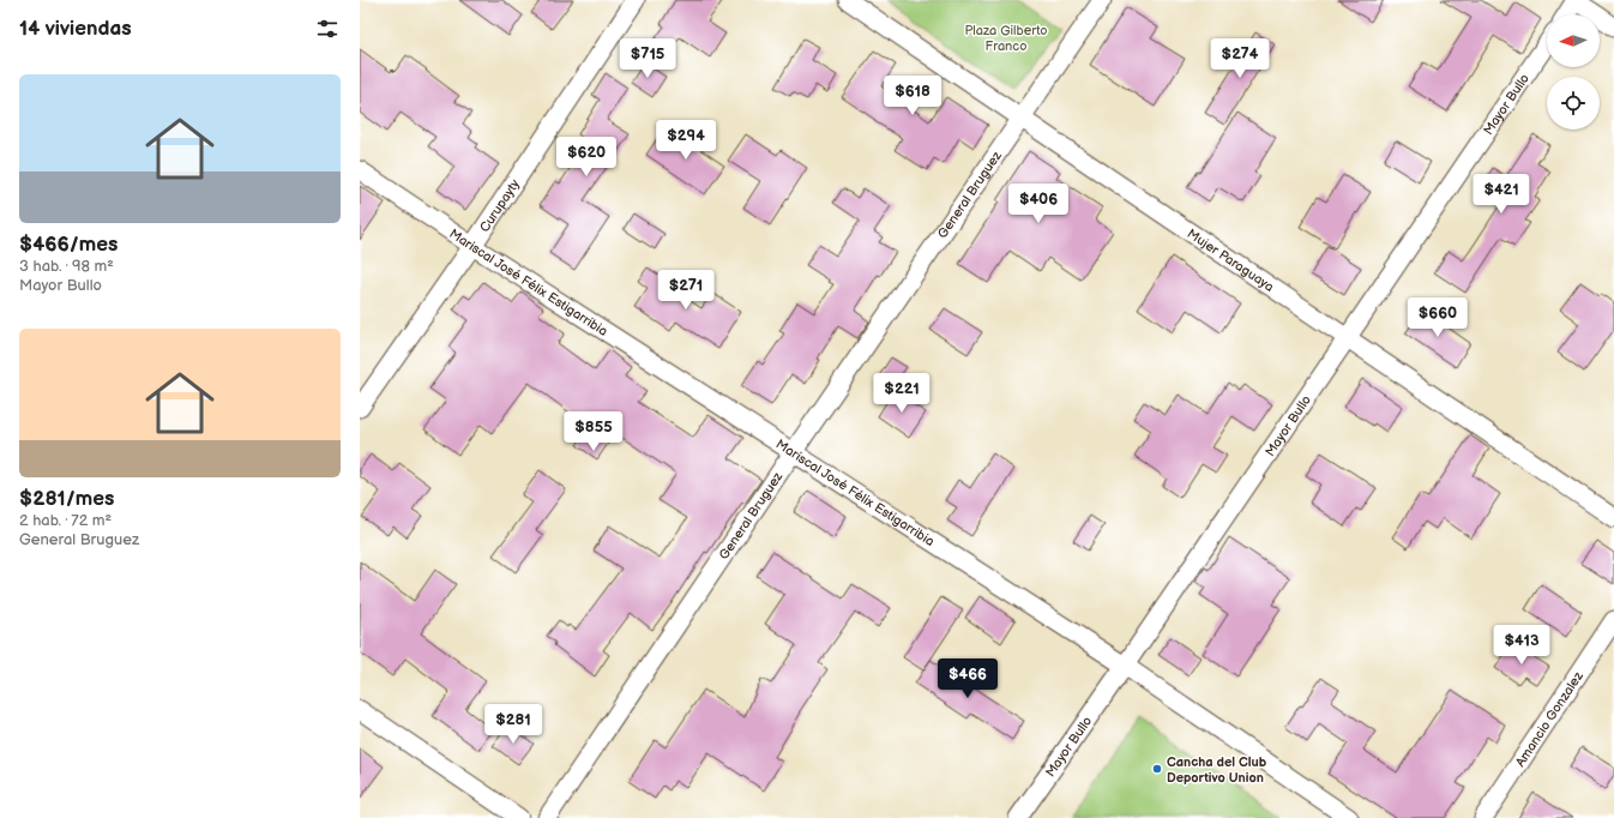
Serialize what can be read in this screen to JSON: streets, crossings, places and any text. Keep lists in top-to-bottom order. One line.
{"streets":{"street":["Mayor Bullo","General Bruguez","Curupayty","Mujer Paraguaya","Mariscal José Félix Estigarribia","Amancio Gonzalez"]},"crossings":[["Mayor Bullo","Mujer Paraguaya"],["Mayor Bullo","Mariscal José Félix Estigarribia"],["General Bruguez","Mujer Paraguaya"],["General Bruguez","Mariscal José Félix Estigarribia"],["Curupayty","Mariscal José Félix Estigarribia"]],"parks":["Plaza Gilberto Franco"],"places":["Cancha del Club Deportivo Union"],"north":"left","page":{"heading":"14 viviendas","price":["$715","$274","$618","$294","$620","$421","$406","$271","$660","$221","$855","$413","$466","$281"],"list":[{"name":"$466/mes","note":"3 hab. · 98 m² · Mayor Bullo"},{"name":"$281/mes","note":"2 hab. · 72 m² · General Bruguez"}]}}
